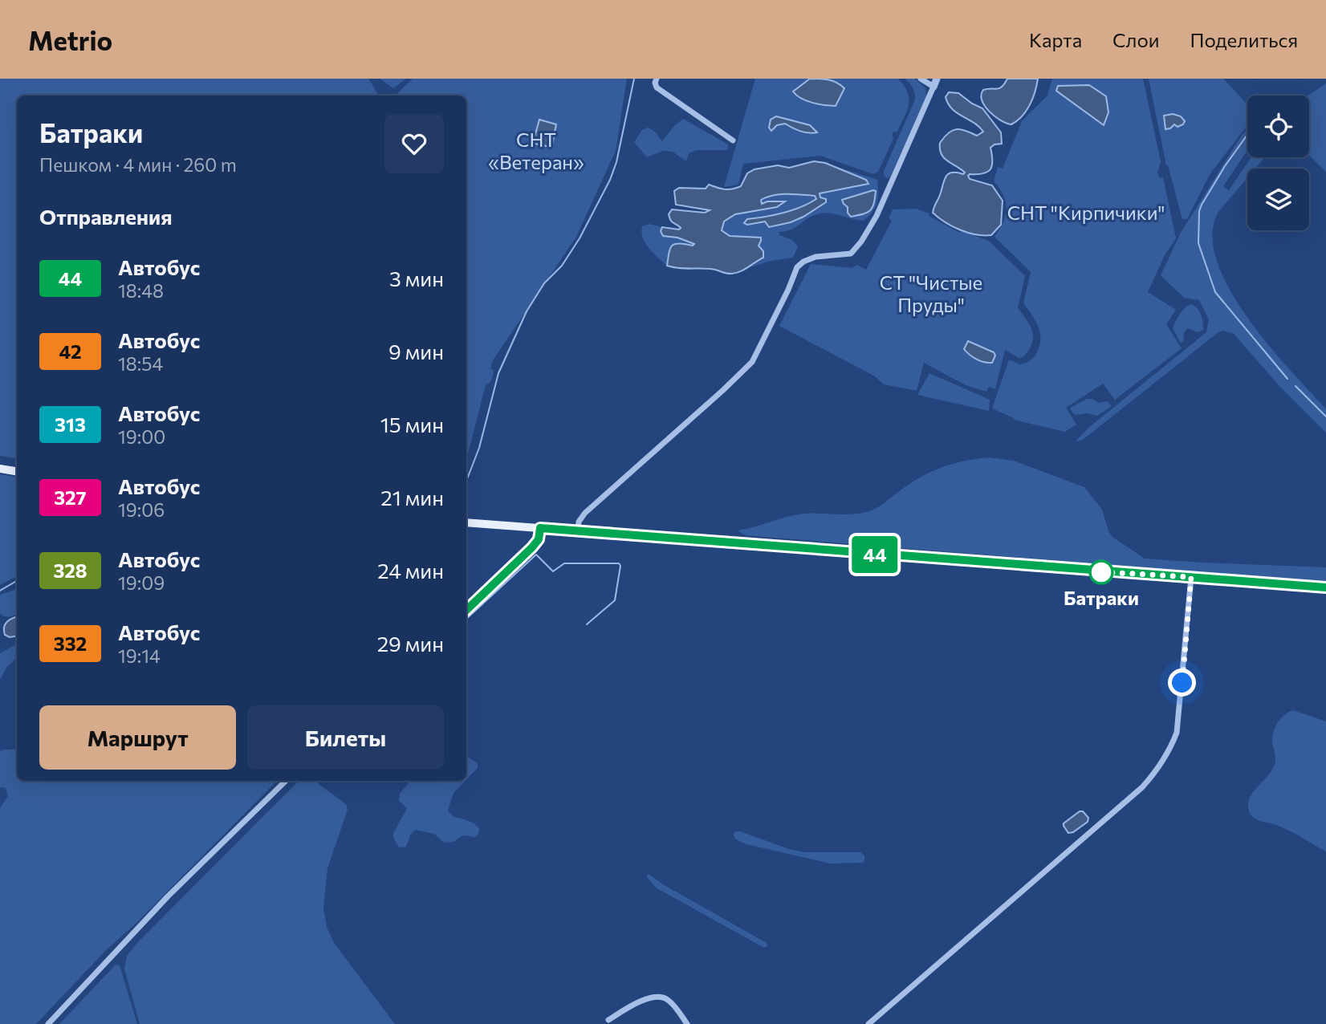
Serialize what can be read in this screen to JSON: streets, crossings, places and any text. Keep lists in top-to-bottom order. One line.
{"parks":["СНТ «Ветеран»","СНТ \"Кирпичики\"","СТ \"Чистые Пруды\""],"places":["Батраки"],"lines":["bus line 44"],"page":{"header":"Metrio","nav":["Карта","Слои","Поделиться"],"on_map":"44","heading":[["Батраки","Пешком · 4 мин · 260 m"],"Отправления"],"list":[{"mark":"44","name":"Автобус","note":"18:48","value":"3 мин"},{"mark":"42","name":"Автобус","note":"18:54","value":"9 мин"},{"mark":"313","name":"Автобус","note":"19:00","value":"15 мин"},{"mark":"327","name":"Автобус","note":"19:06","value":"21 мин"},{"mark":"328","name":"Автобус","note":"19:09","value":"24 мин"},{"mark":"332","name":"Автобус","note":"19:14","value":"29 мин"}],"buttons":["Маршрут","Билеты"]}}
